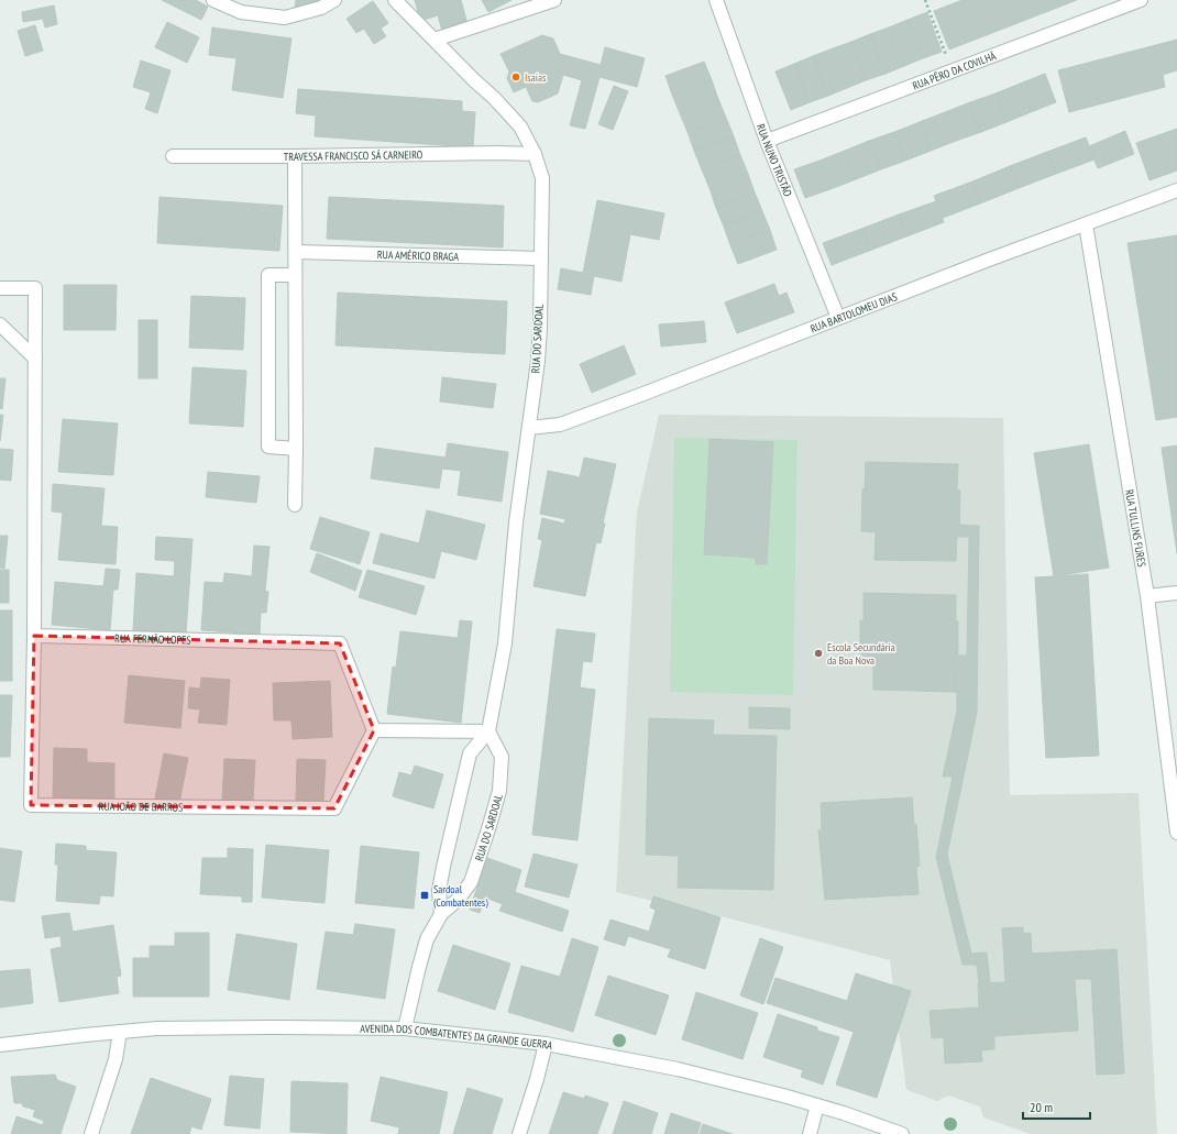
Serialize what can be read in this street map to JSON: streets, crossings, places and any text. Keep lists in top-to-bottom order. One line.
{"streets":{"street":["RUA PÊRO DA COVILHÃ","TRAVESSA FRANCISCO SÁ CARNEIRO","RUA NUNO TRISTÃO","RUA AMÉRICO BRAGA","RUA BARTOLOMEU DIAS","RUA DO SARDOAL","RUA TULLINS FURES","RUA FERNÃO LOPES","RUA JOÃO DE BARROS","AVENIDA DOS COMBATENTES DA GRANDE GUERRA"]},"crossings":[["RUA PÊRO DA COVILHÃ","RUA NUNO TRISTÃO"],["TRAVESSA FRANCISCO SÁ CARNEIRO","RUA DO SARDOAL"],["RUA NUNO TRISTÃO","RUA BARTOLOMEU DIAS"],["RUA AMÉRICO BRAGA","RUA DO SARDOAL"],["RUA BARTOLOMEU DIAS","RUA DO SARDOAL"],["RUA BARTOLOMEU DIAS","RUA TULLINS FURES"],["RUA DO SARDOAL","AVENIDA DOS COMBATENTES DA GRANDE GUERRA"],["RUA FERNÃO LOPES","RUA JOÃO DE BARROS"]],"places":{"other":["Isaías","Escola Secundária da Boa Nova"],"transit":["Sardoal (Combatentes)"]},"scale_bar":"20 m"}
